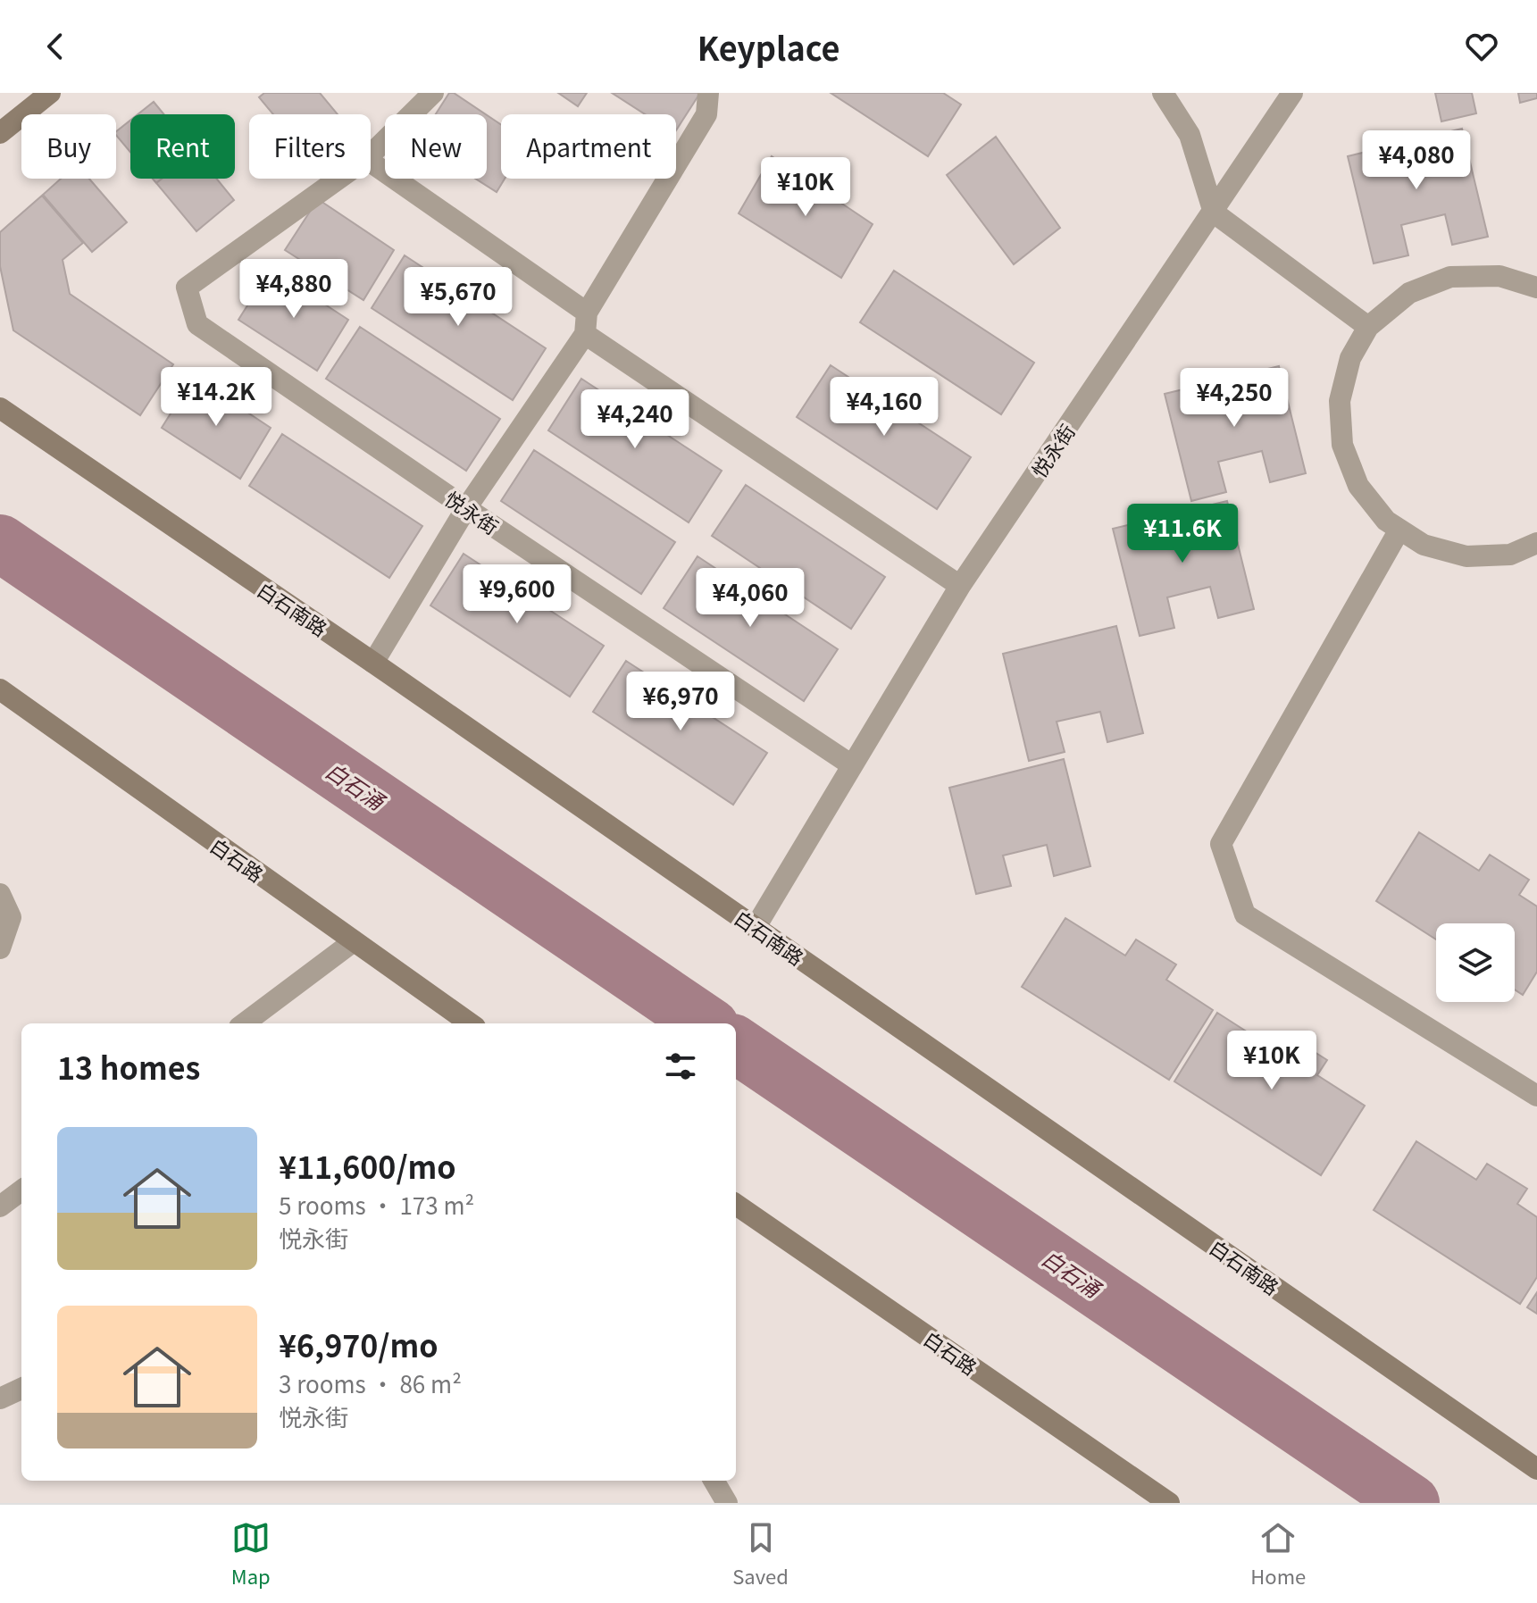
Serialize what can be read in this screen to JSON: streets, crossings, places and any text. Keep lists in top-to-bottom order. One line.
{"streets":{"street":["悦永街","白石南路","白石路"]},"crossings":[["悦永街","白石南路"]],"water":["白石涌"],"page":{"header":"Keyplace","chip":["Buy","Rent","Filters","New","Apartment"],"price":["¥4,080","¥10K","¥4,880","¥5,670","¥14.2K","¥4,250","¥4,160","¥4,240","¥11.6K","¥9,600","¥4,060","¥6,970","¥10K"],"heading":"13 homes","list":[{"name":"¥11,600/mo","note":"5 rooms · 173 m² · 悦永街"},{"name":"¥6,970/mo","note":"3 rooms · 86 m² · 悦永街"}],"tabs":["Map","Saved","Home"]}}
